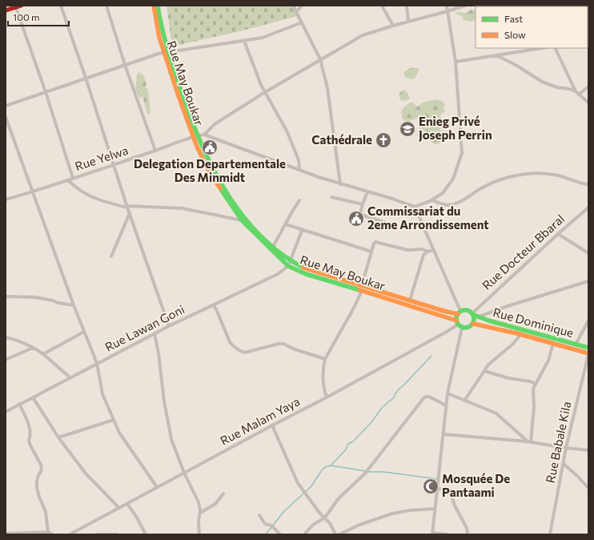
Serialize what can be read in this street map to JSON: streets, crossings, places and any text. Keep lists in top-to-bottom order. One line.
{"streets":{"main road":["Rue May Boukar","Rue Dominique"],"street":["Rue Yelwa","Rue Docteur Bbaral","Rue Lawan Goni","Rue Malam Yaya","Rue Babale Kila"]},"crossings":[["Rue May Boukar","Rue Yelwa"],["Rue May Boukar","Rue Docteur Bbaral"],["Rue May Boukar","Rue Dominique"],["Rue May Boukar","Rue Lawan Goni"],["Rue May Boukar","Rue Malam Yaya"],["Rue Docteur Bbaral","Rue Dominique"],["Rue Docteur Bbaral","Rue Malam Yaya"],["Rue Dominique","Rue Malam Yaya"],["Rue Dominique","Rue Babale Kila"]],"places":{"school or university":["Enieg Privé Joseph Perrin"],"church":["Cathédrale"],"public building":["Delegation Departementale Des Minmidt","Commissariat du 2eme Arrondissement"],"mosque":["Mosquée De Pantaami"]},"legend":["Fast","Slow"],"scale_bar":"100 m"}
